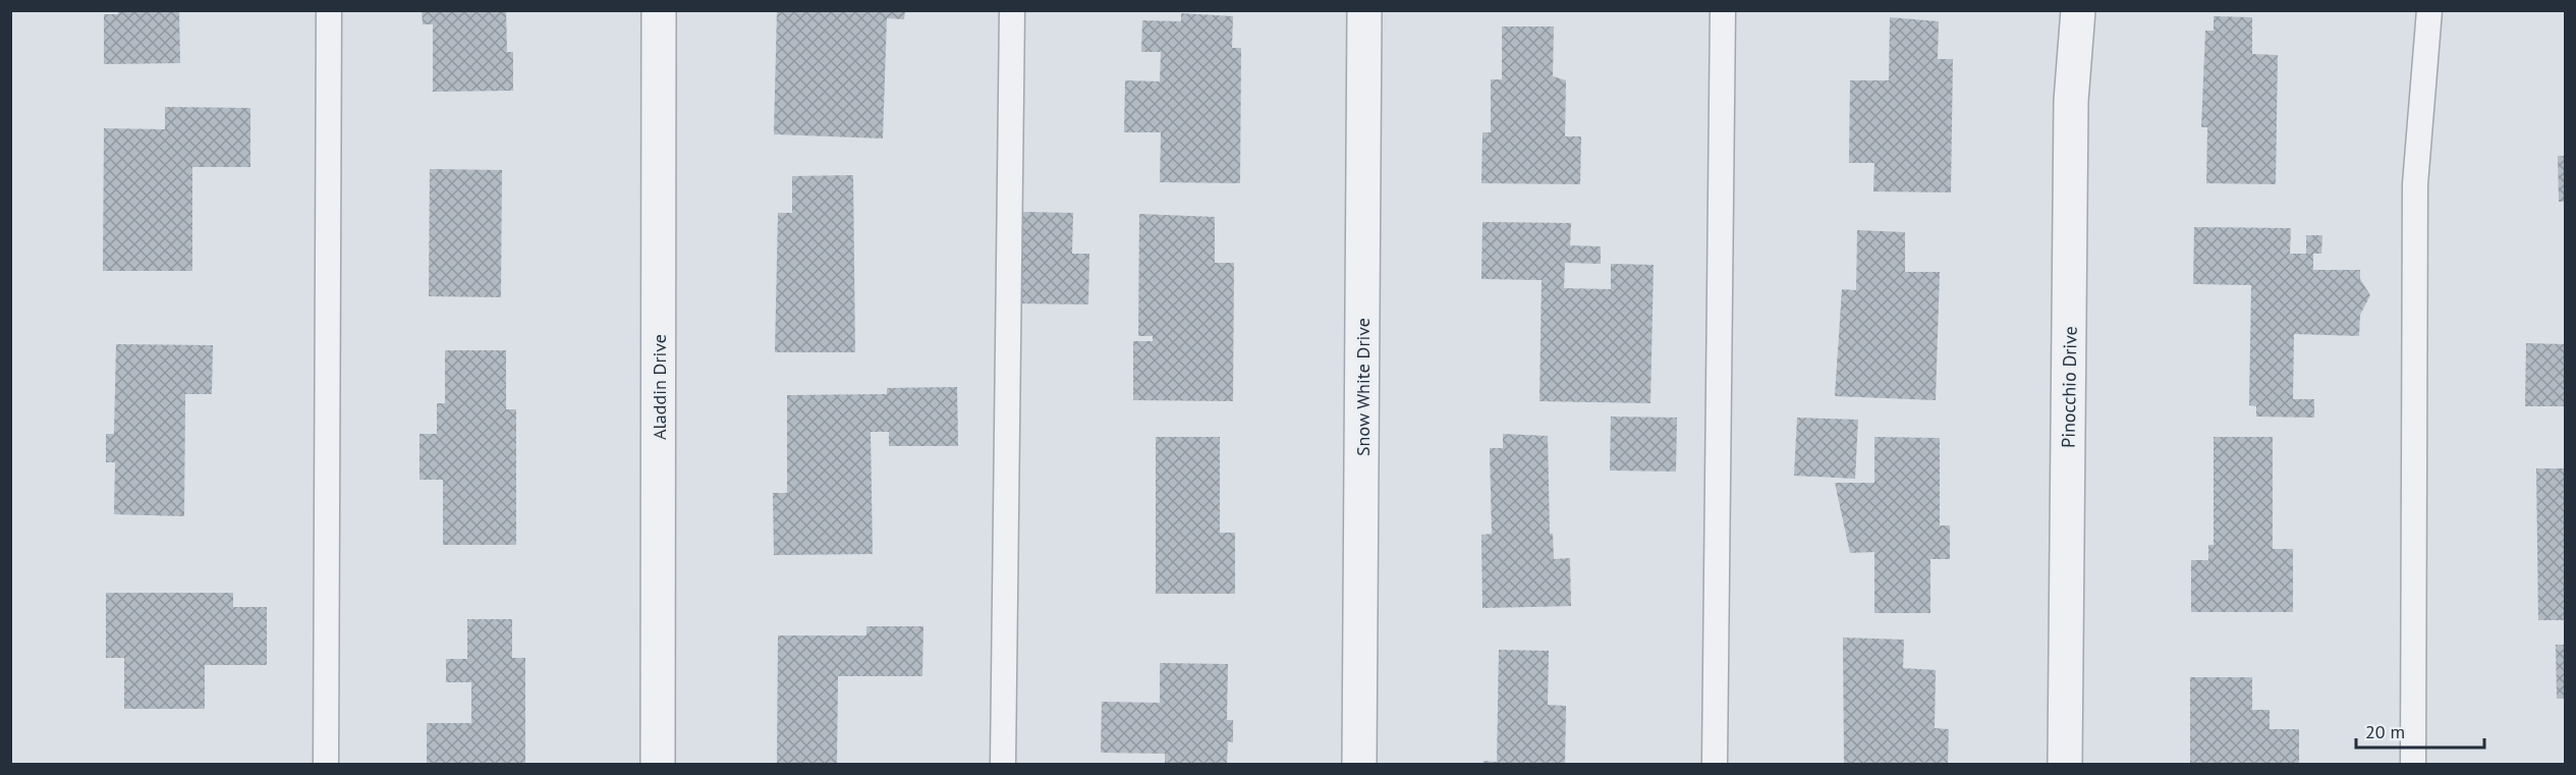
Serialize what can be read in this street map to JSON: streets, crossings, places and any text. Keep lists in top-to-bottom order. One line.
{"streets":{"street":["Aladdin Drive","Snow White Drive","Pinocchio Drive"]},"scale_bar":"20 m"}
